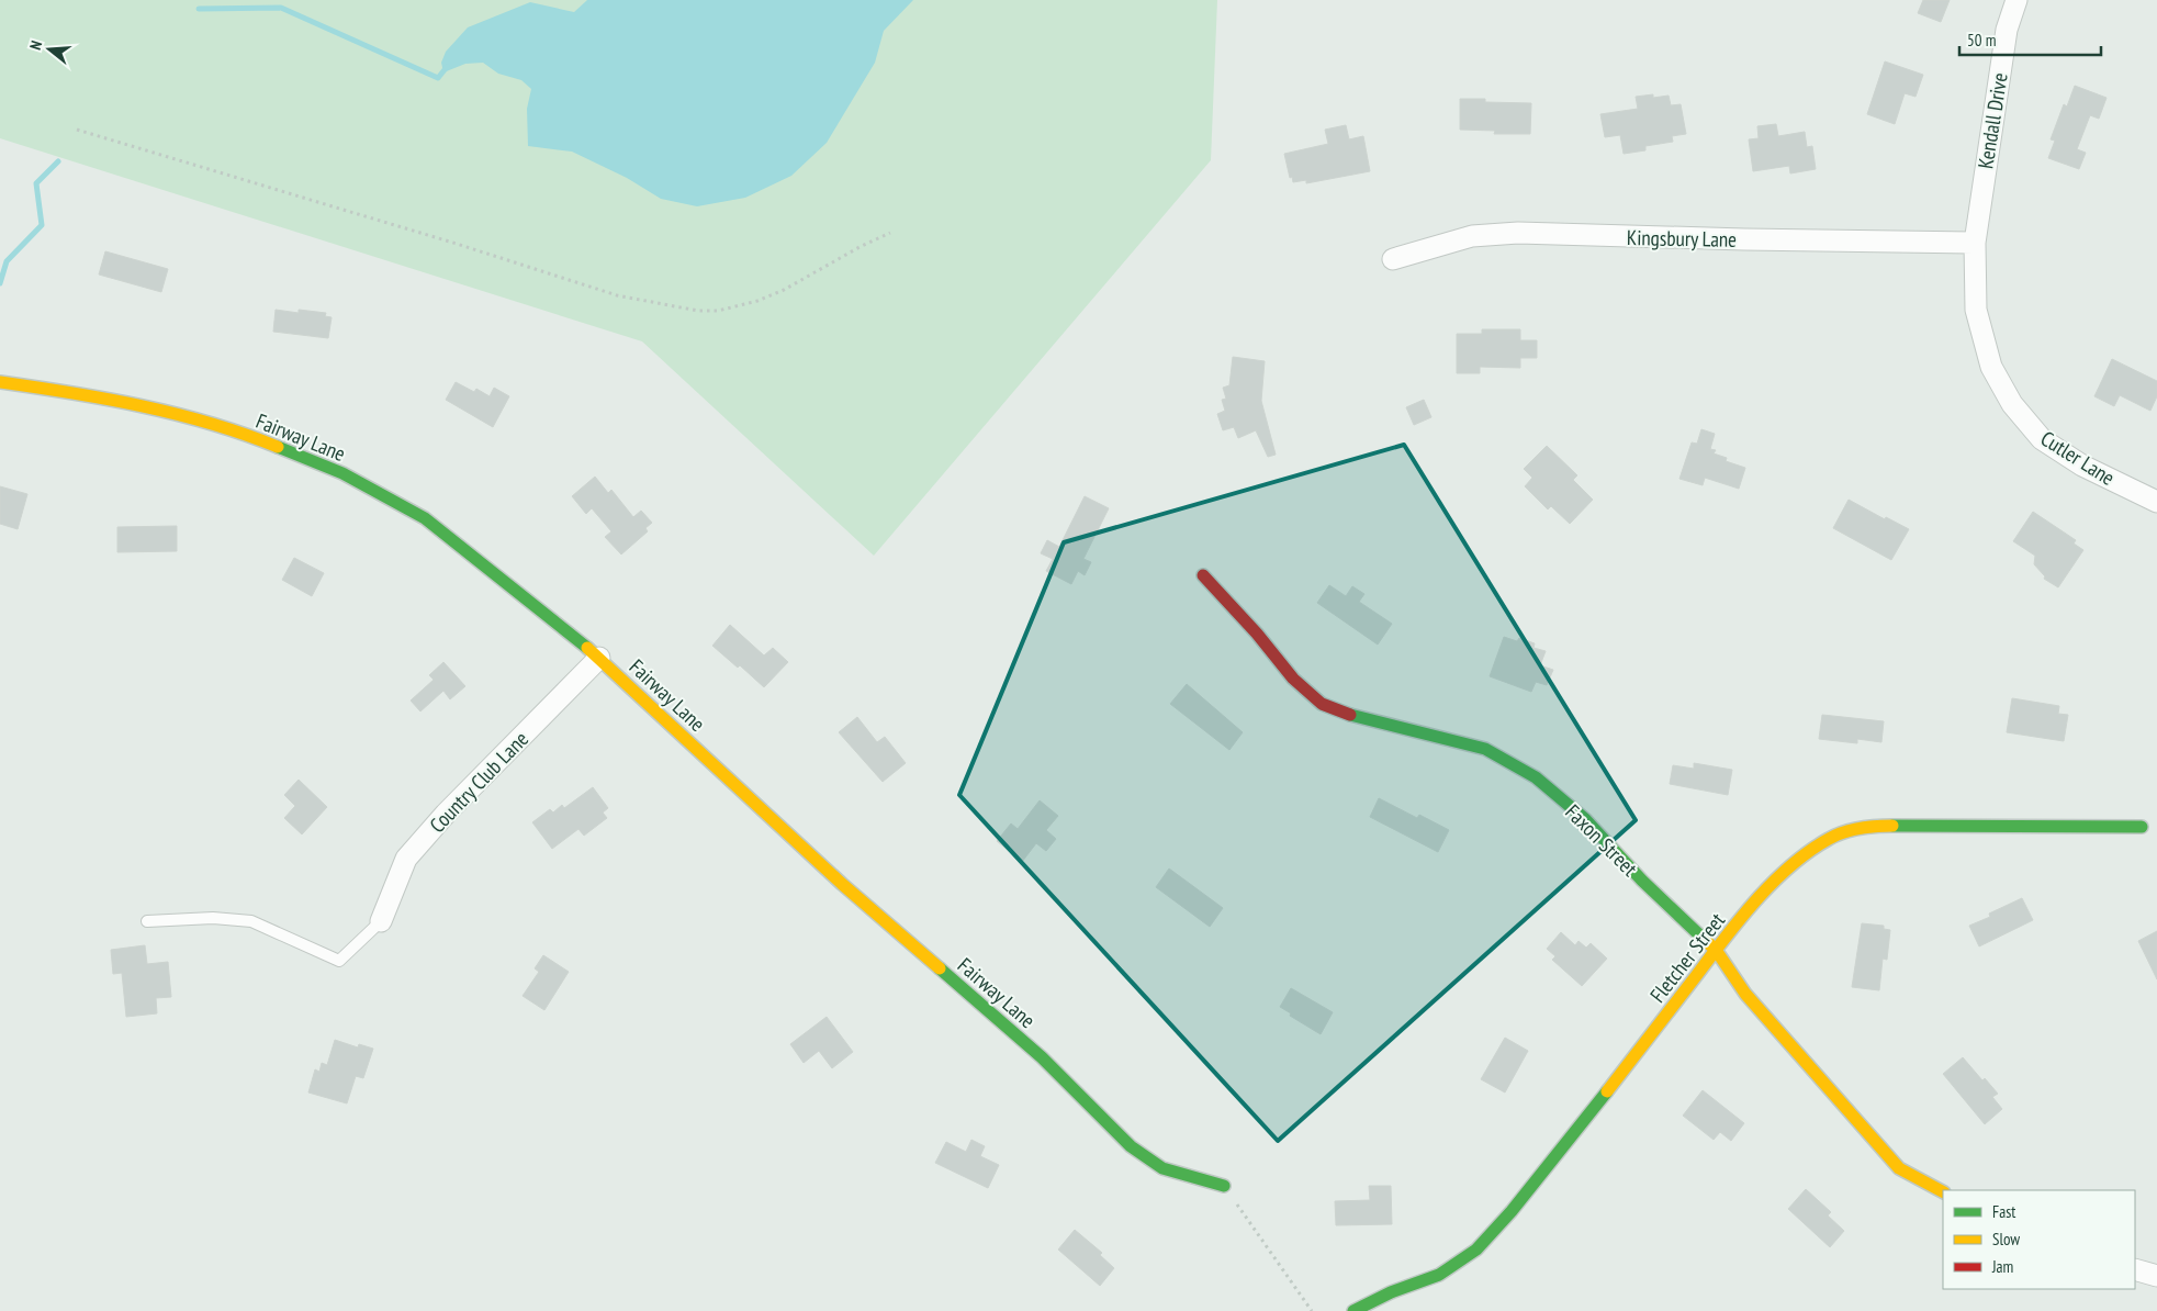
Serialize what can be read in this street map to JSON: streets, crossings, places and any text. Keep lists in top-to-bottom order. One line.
{"streets":{"street":["Kendall Drive","Kingsbury Lane","Fairway Lane","Cutler Lane","Country Club Lane","Faxon Street","Fletcher Street"]},"crossings":[["Kendall Drive","Kingsbury Lane"],["Kendall Drive","Cutler Lane"],["Kingsbury Lane","Cutler Lane"],["Fairway Lane","Country Club Lane"],["Faxon Street","Fletcher Street"]],"legend":["Fast","Slow","Jam"],"scale_bar":"50 m","north":"left"}
